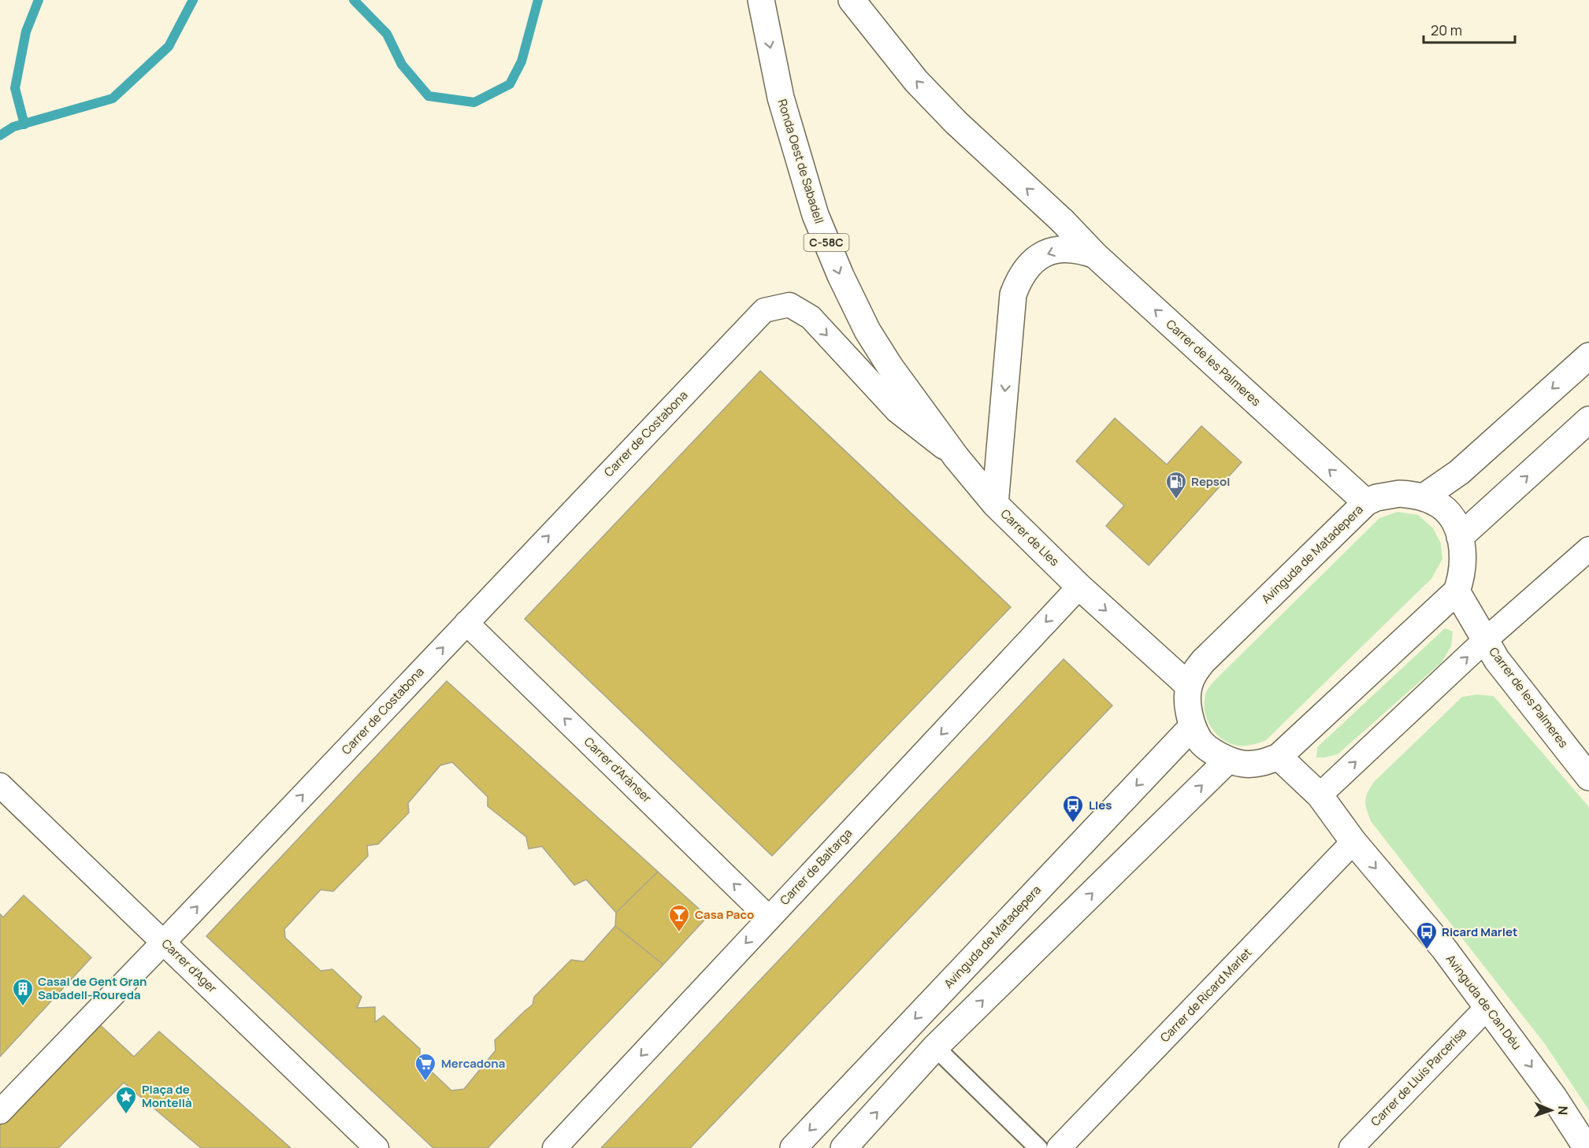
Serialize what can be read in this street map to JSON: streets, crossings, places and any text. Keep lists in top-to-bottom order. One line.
{"streets":{"main road":["Ronda Oest de Sabadell","C-58C","Carrer de les Palmeres","Carrer de Lles","Avinguda de Matadepera","Avinguda de Can Déu"],"street":["Carrer de Costabona","Carrer d'Arànser","Carrer de Baltarga","Carrer d'Ager","Carrer de Ricard Marlet","Carrer de Lluís Parcerisa"]},"crossings":[["Ronda Oest de Sabadell","Carrer de Lles"],["Carrer de les Palmeres","Avinguda de Matadepera"],["Carrer de Costabona","Carrer de Lles"],["Carrer de Costabona","Carrer d'Arànser"],["Carrer de Costabona","Carrer d'Ager"],["Carrer de Lles","Avinguda de Matadepera"],["Carrer de Lles","Carrer de Baltarga"],["Carrer d'Arànser","Carrer de Baltarga"],["Carrer de Ricard Marlet","Avinguda de Can Déu"],["Avinguda de Can Déu","Carrer de Lluís Parcerisa"]],"one_way":["Ronda Oest de Sabadell","Carrer de les Palmeres","Carrer de Costabona","Carrer de Lles","Carrer d'Arànser","Carrer de Baltarga","Avinguda de Can Déu"],"places":{"fuel station":["Repsol"],"bus stop":["Lles","Ricard Marlet"],"bar":["Casa Paco"],"building":["Casal de Gent Gran Sabadell-Roureda"],"supermarket":["Mercadona"],"place":["Plaça de Montellà"]},"scale_bar":"20 m","north":"right"}
